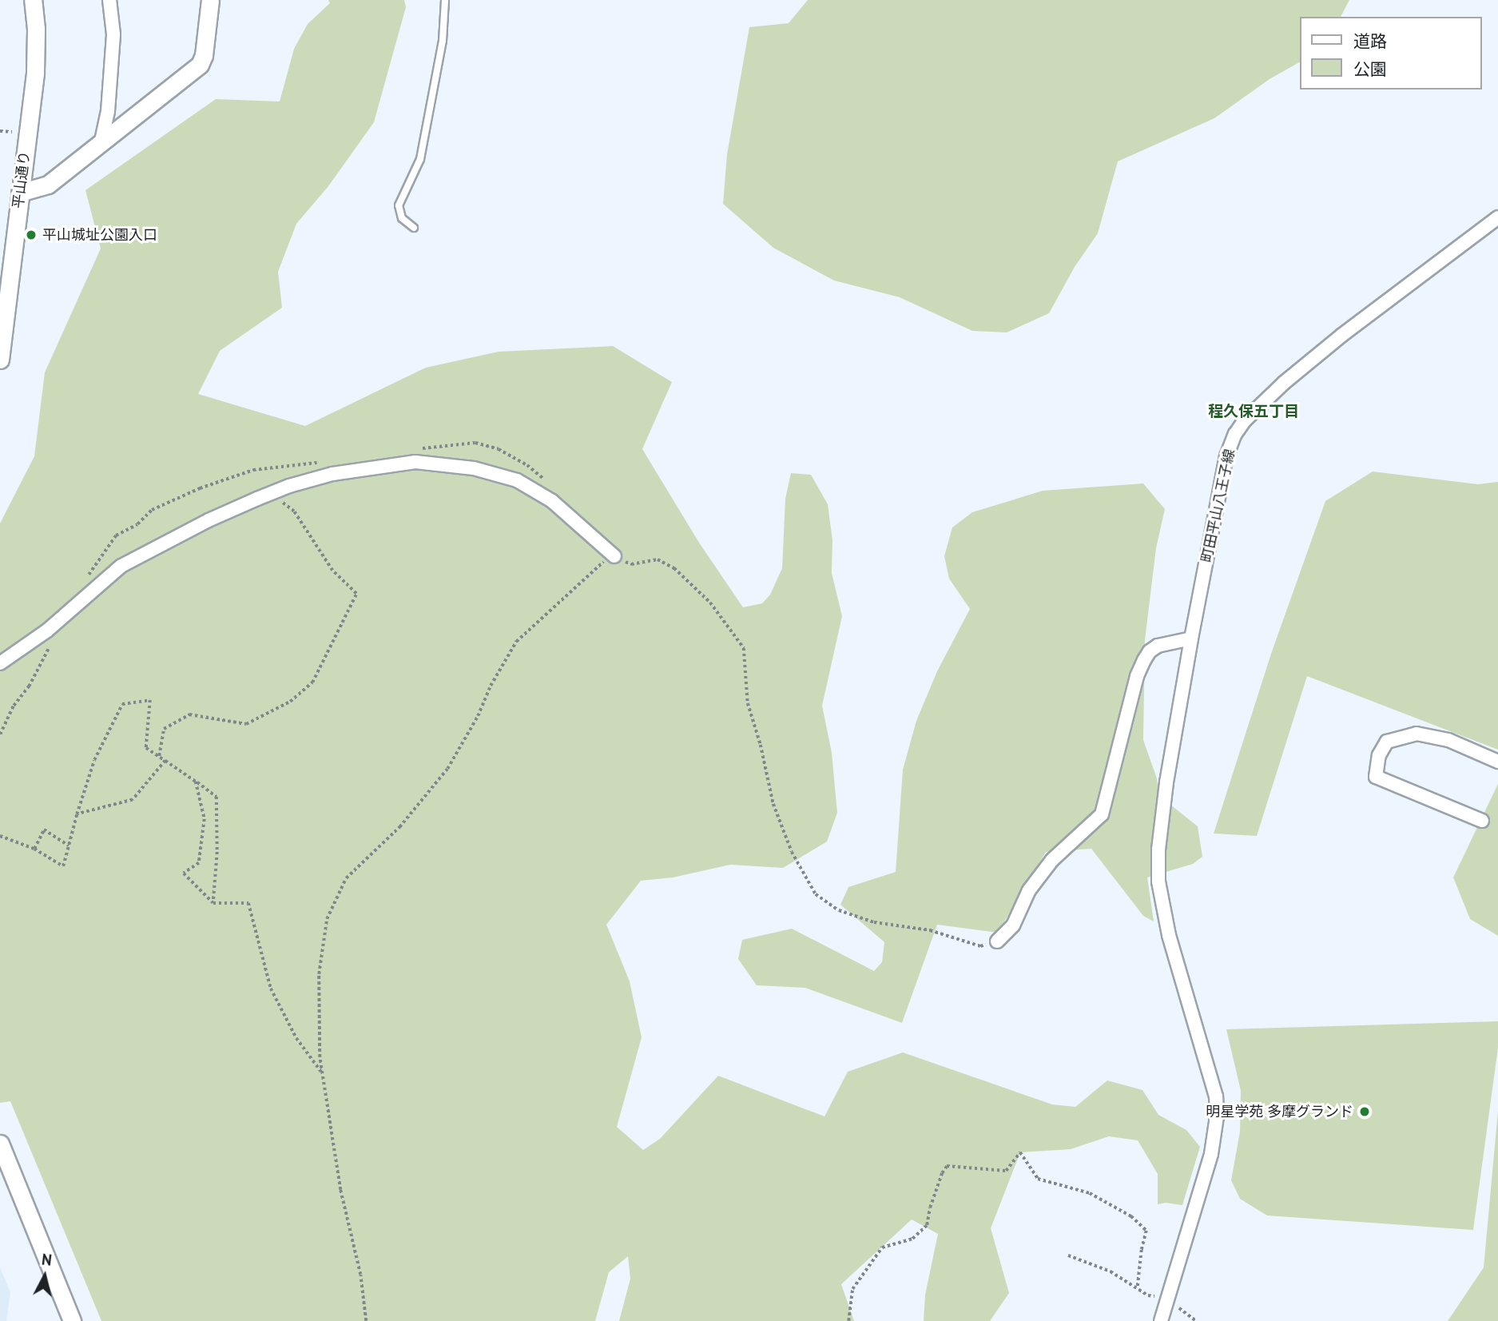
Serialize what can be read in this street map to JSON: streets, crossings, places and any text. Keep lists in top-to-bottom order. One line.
{"streets":{"main road":["平山通り"],"street":["町田平山八王子線"]},"districts":["程久保五丁目"],"places":["平山城址公園入口","明星学苑 多摩グランド"],"legend":["道路","公園"],"north":"top"}
